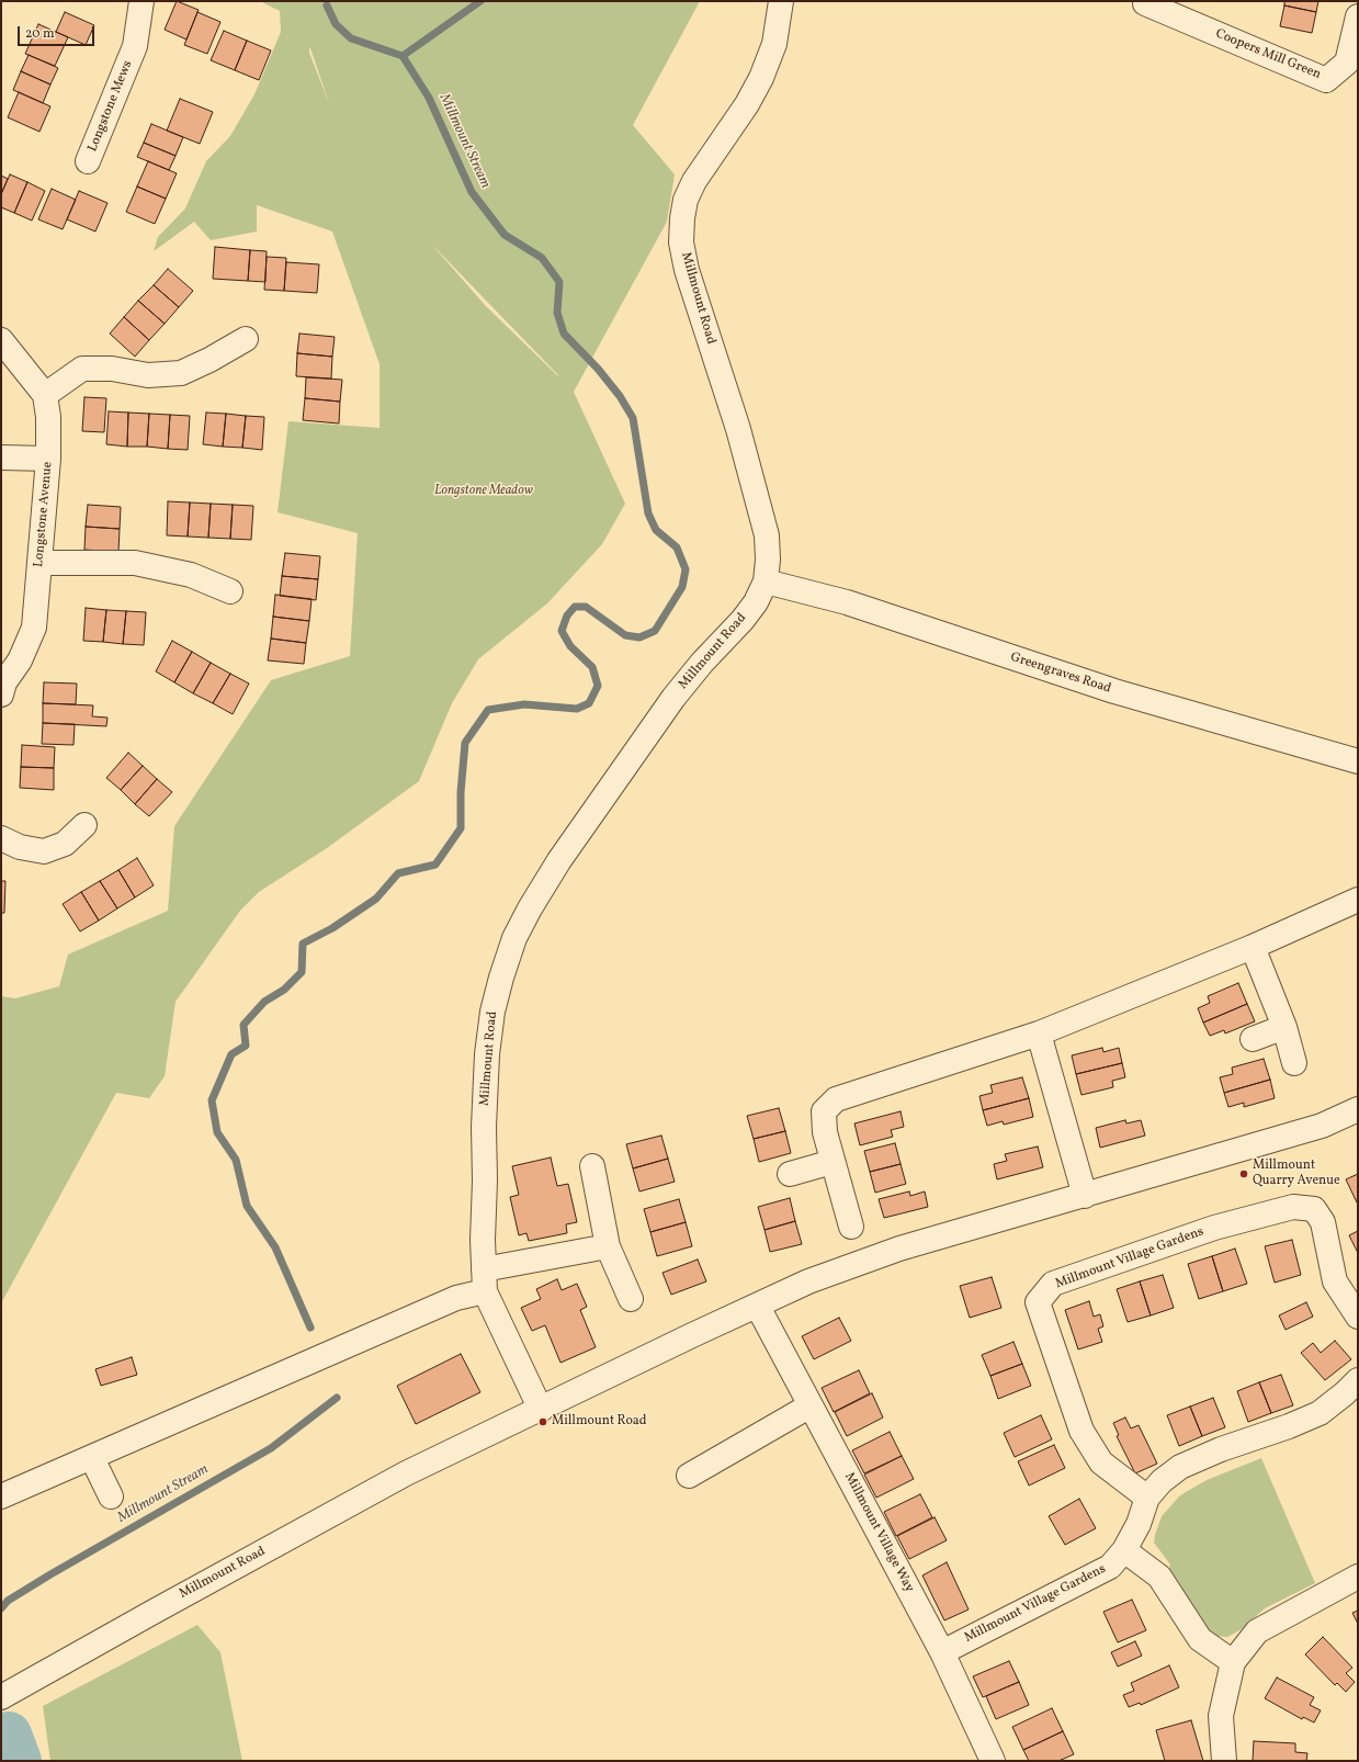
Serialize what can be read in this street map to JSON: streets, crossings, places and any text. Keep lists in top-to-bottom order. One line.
{"streets":{"street":["Coopers Mill Green","Longstone Mews","Millmount Road","Longstone Avenue","Greengraves Road","Millmount Village Gardens","Millmount Village Way"]},"crossings":[["Millmount Road","Greengraves Road"],["Millmount Road","Millmount Village Way"],["Millmount Village Gardens","Millmount Village Way"]],"water":["Millmount Stream"],"parks":["Longstone Meadow"],"places":["Millmount Quarry Avenue","Millmount Road"],"scale_bar":"20 m"}
